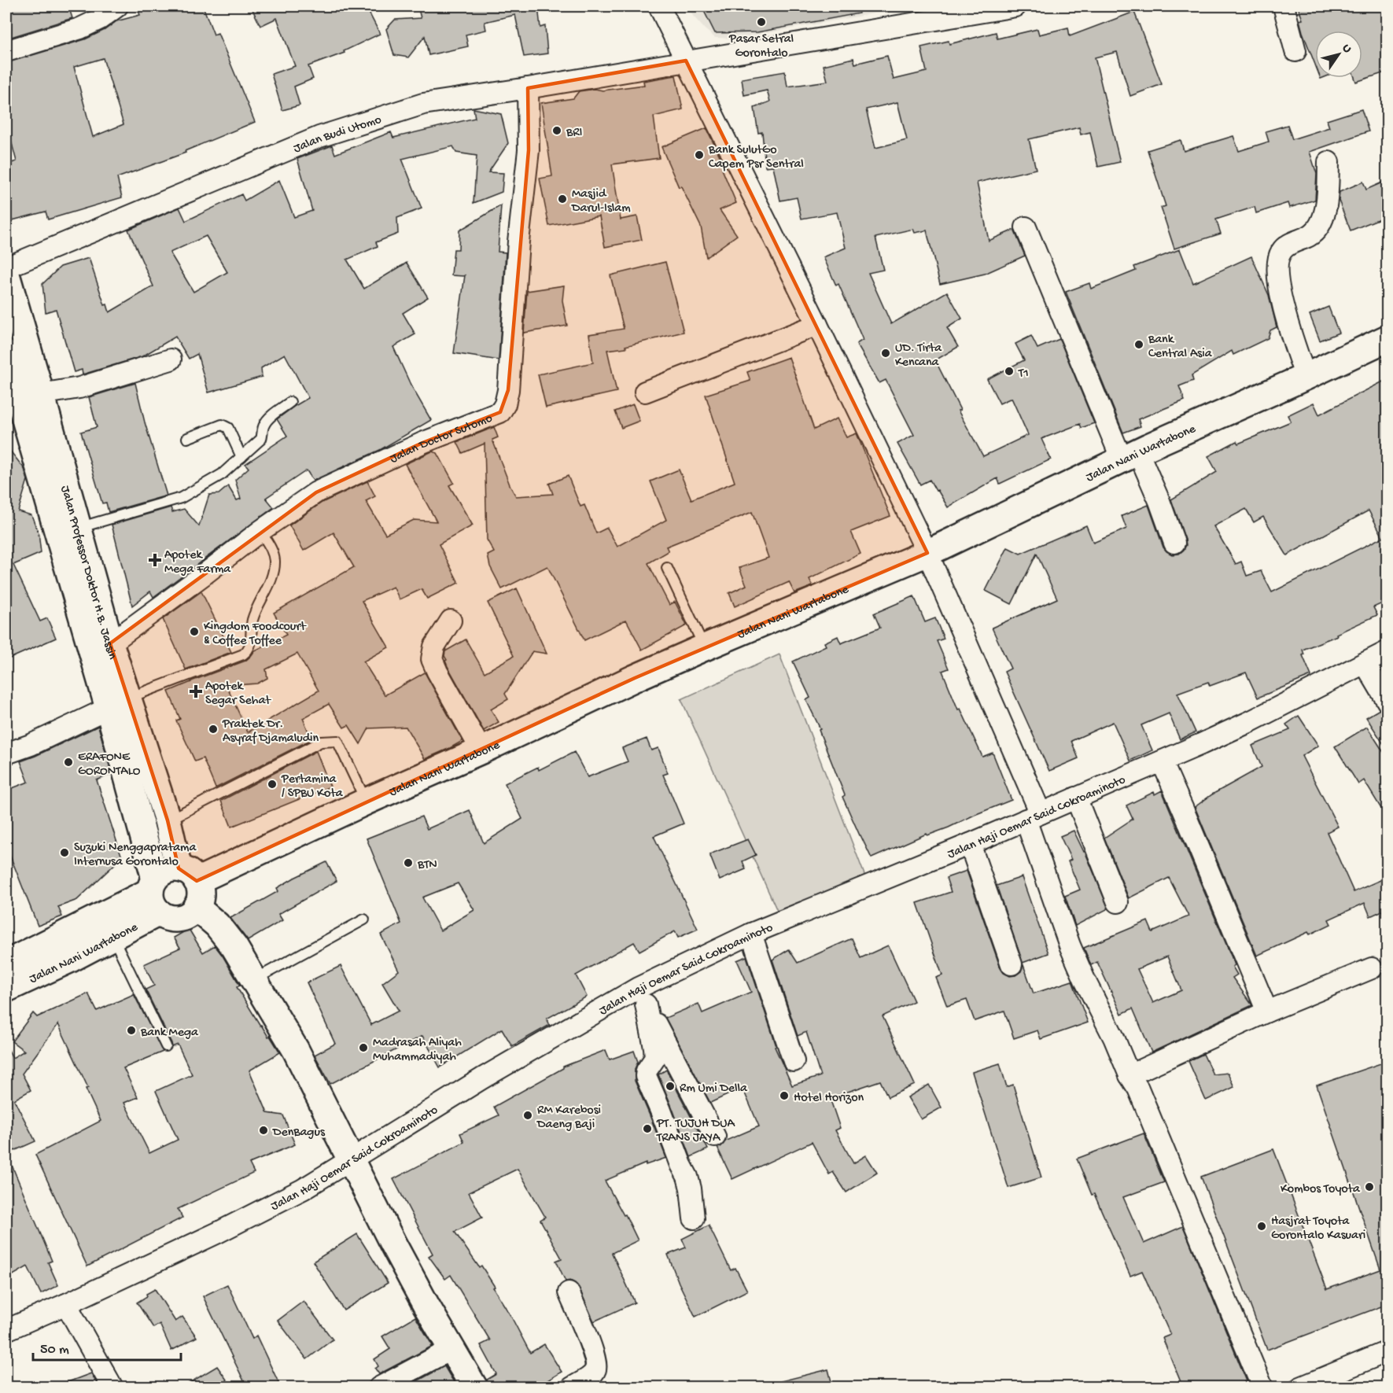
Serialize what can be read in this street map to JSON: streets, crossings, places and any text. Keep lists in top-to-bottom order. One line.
{"streets":{"main road":["Jalan Nani Wartabone","Jalan Professor Doktor H.B. Jassin"],"street":["Jalan Budi Utomo","Jalan Doctor Sutomo","Jalan Haji Oemar Said Cokroaminoto"]},"crossings":[["Jalan Budi Utomo","Jalan Doctor Sutomo"],["Jalan Doctor Sutomo","Jalan Professor Doktor H.B. Jassin"],["Jalan Nani Wartabone","Jalan Professor Doktor H.B. Jassin"]],"places":{"other":["Pasar Setral Gorontalo","BRI","Bank SulutGo Capem Psr Sentral","Masjid Darul-Islam","Bank Central Asia","UD. Tirta Kencana","T1","Kingdom Foodcourt & Coffee Toffee","Praktek Dr. Asyraf Djamaludin","ERAFONE GORONTALO","Pertamina / SPBU Kota","Suzuki Nenggapratama Internusa Gorontalo","BTN","Bank Mega","Madrasah Aliyah Muhammadiyah","Rm Umi Della","Hotel Horizon","RM Karebosi Daeng Baji","PT. TUJUH DUA TRANS JAYA","DenBagus","Kombos Toyota","Hasjrat Toyota Gorontalo Kasuari"],"health":["Apotek Mega Farma","Apotek Segar Sehat"]},"scale_bar":"50 m","north":"top right"}
